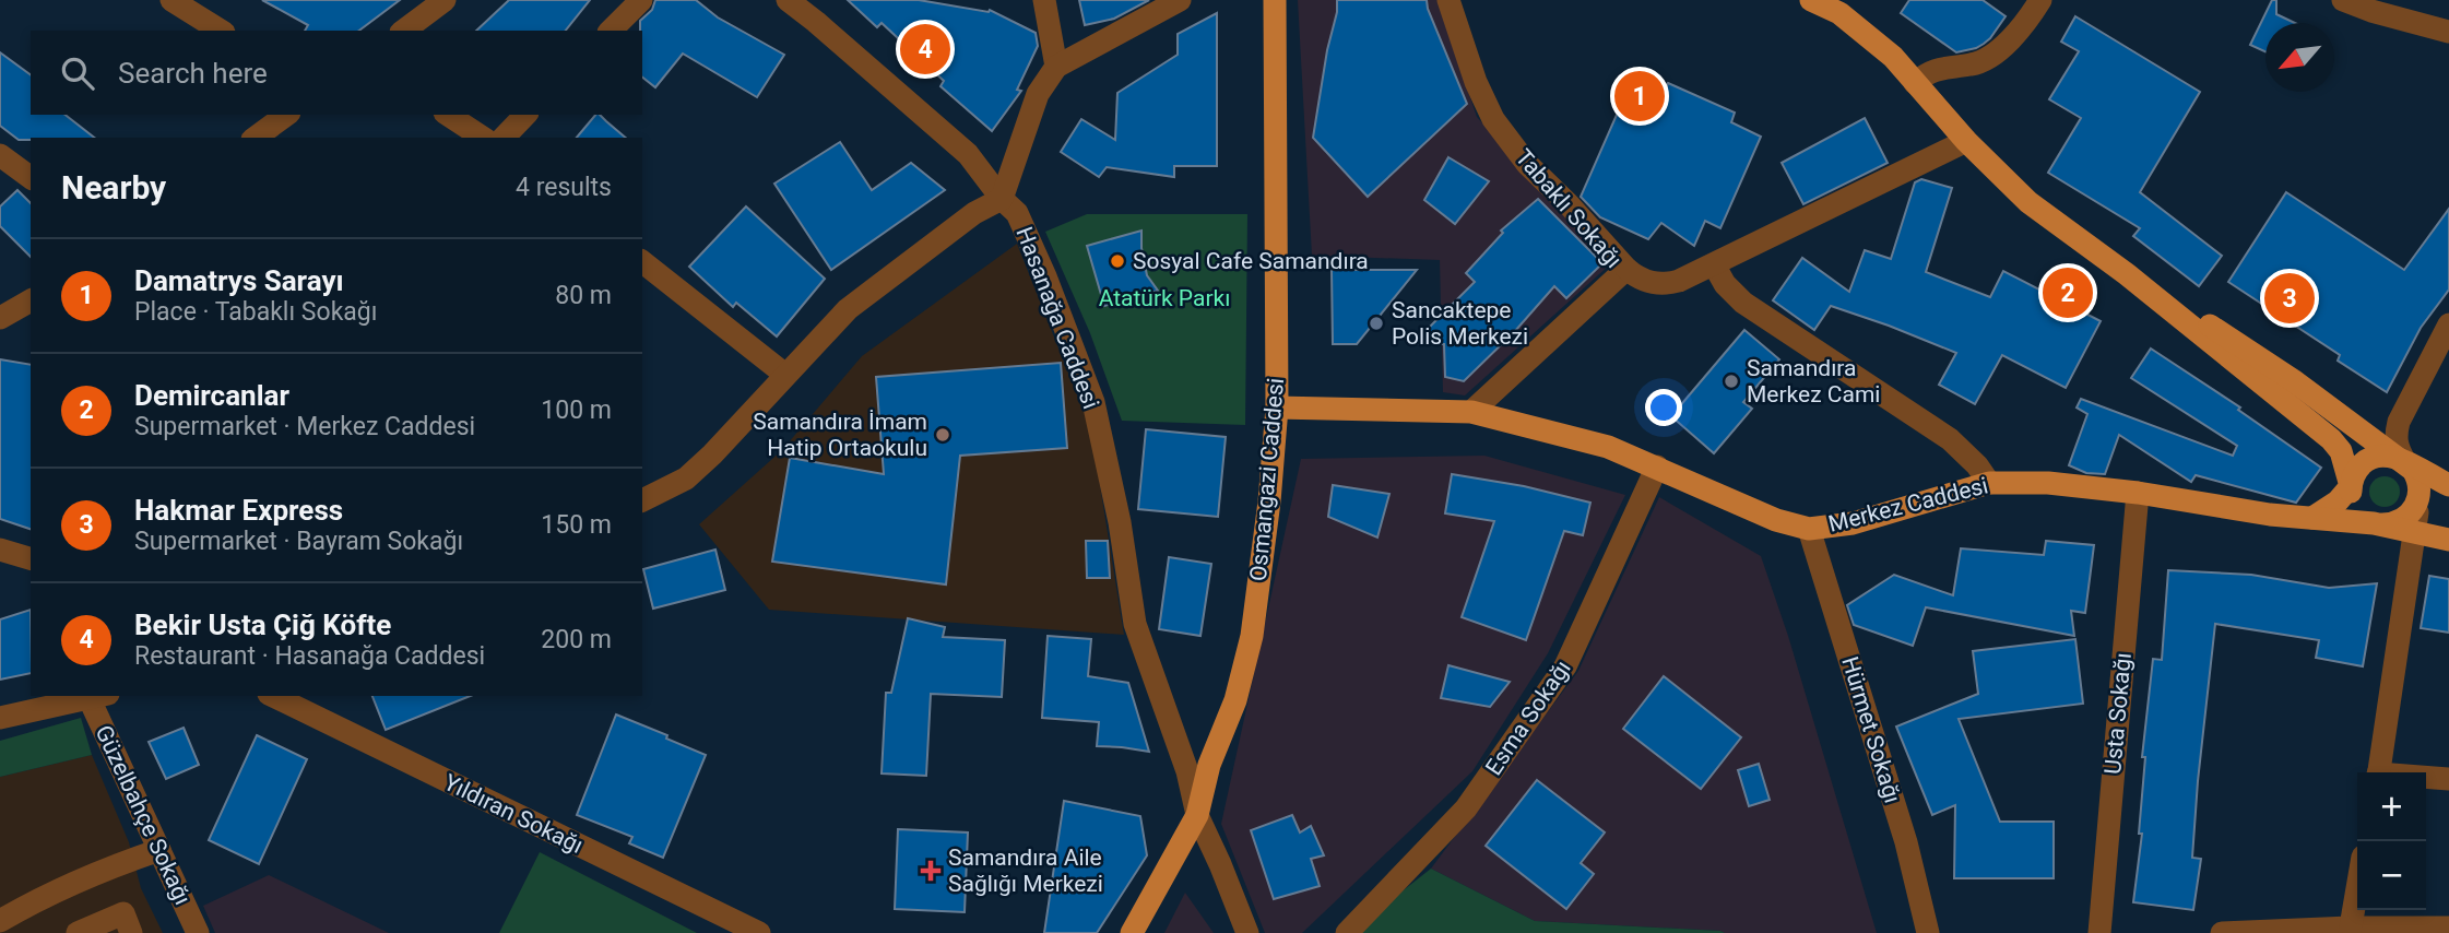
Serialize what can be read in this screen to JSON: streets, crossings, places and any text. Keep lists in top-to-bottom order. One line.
{"streets":{"main road":["Osmangazi Caddesi","Merkez Caddesi"],"street":["Tabaklı Sokağı","Hasanağa Caddesi","Usta Sokağı","Esma Sokağı","Hürmet Sokağı","Yıldıran Sokağı","Güzelbahçe Sokağı"]},"crossings":[["Tabaklı Sokağı","Merkez Caddesi"],["Hasanağa Caddesi","Osmangazi Caddesi"],["Osmangazi Caddesi","Merkez Caddesi"],["Merkez Caddesi","Usta Sokağı"],["Merkez Caddesi","Esma Sokağı"],["Merkez Caddesi","Hürmet Sokağı"]],"parks":["Atatürk Parkı"],"places":{"other":["Sosyal Cafe Samandıra","Sancaktepe Polis Merkezi","Samandıra Merkez Cami","Samandıra İmam Hatip Ortaokulu"],"health":["Samandıra Aile Sağlığı Merkezi"]},"north":"bottom left","page":{"pins":["4","1","2","3"],"search":"Search here","heading":["Nearby","4 results"],"list":[{"mark":"1","name":"Damatrys Sarayı","note":"Place · Tabaklı Sokağı","value":"80 m"},{"mark":"2","name":"Demircanlar","note":"Supermarket · Merkez Caddesi","value":"100 m"},{"mark":"3","name":"Hakmar Express","note":"Supermarket · Bayram Sokağı","value":"150 m"},{"mark":"4","name":"Bekir Usta Çiğ Köfte","note":"Restaurant · Hasanağa Caddesi","value":"200 m"}],"map_buttons":["+","−"]}}
